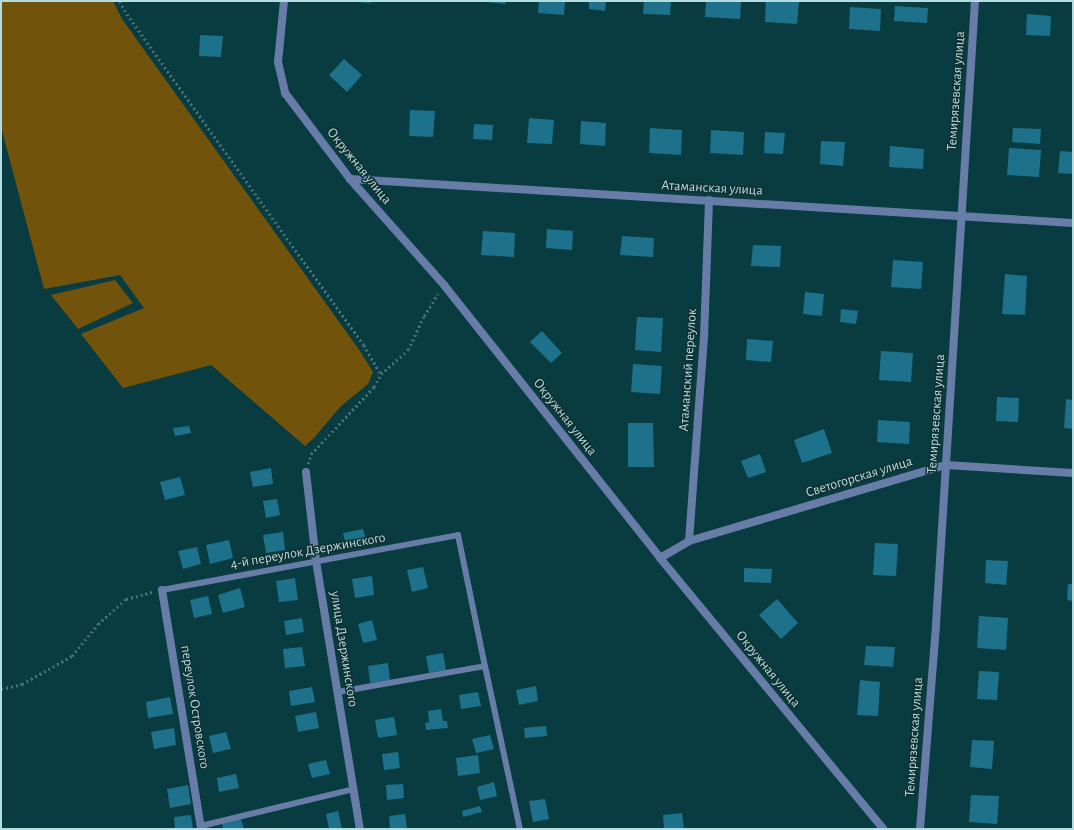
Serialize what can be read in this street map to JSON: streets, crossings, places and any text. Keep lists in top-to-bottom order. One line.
{"streets":{"street":["Темирязевская улица","Окружная улица","Атаманская улица","Атаманский переулок","Светогорская улица","улица Дзержинского","переулок Островского"],"lane":["4-й переулок Дзержинского"]},"crossings":[["Темирязевская улица","Атаманская улица"],["Темирязевская улица","Светогорская улица"],["Окружная улица","Атаманская улица"],["Окружная улица","Светогорская улица"],["Атаманская улица","Атаманский переулок"],["Атаманский переулок","Светогорская улица"],["4-й переулок Дзержинского","улица Дзержинского"],["4-й переулок Дзержинского","переулок Островского"]]}
